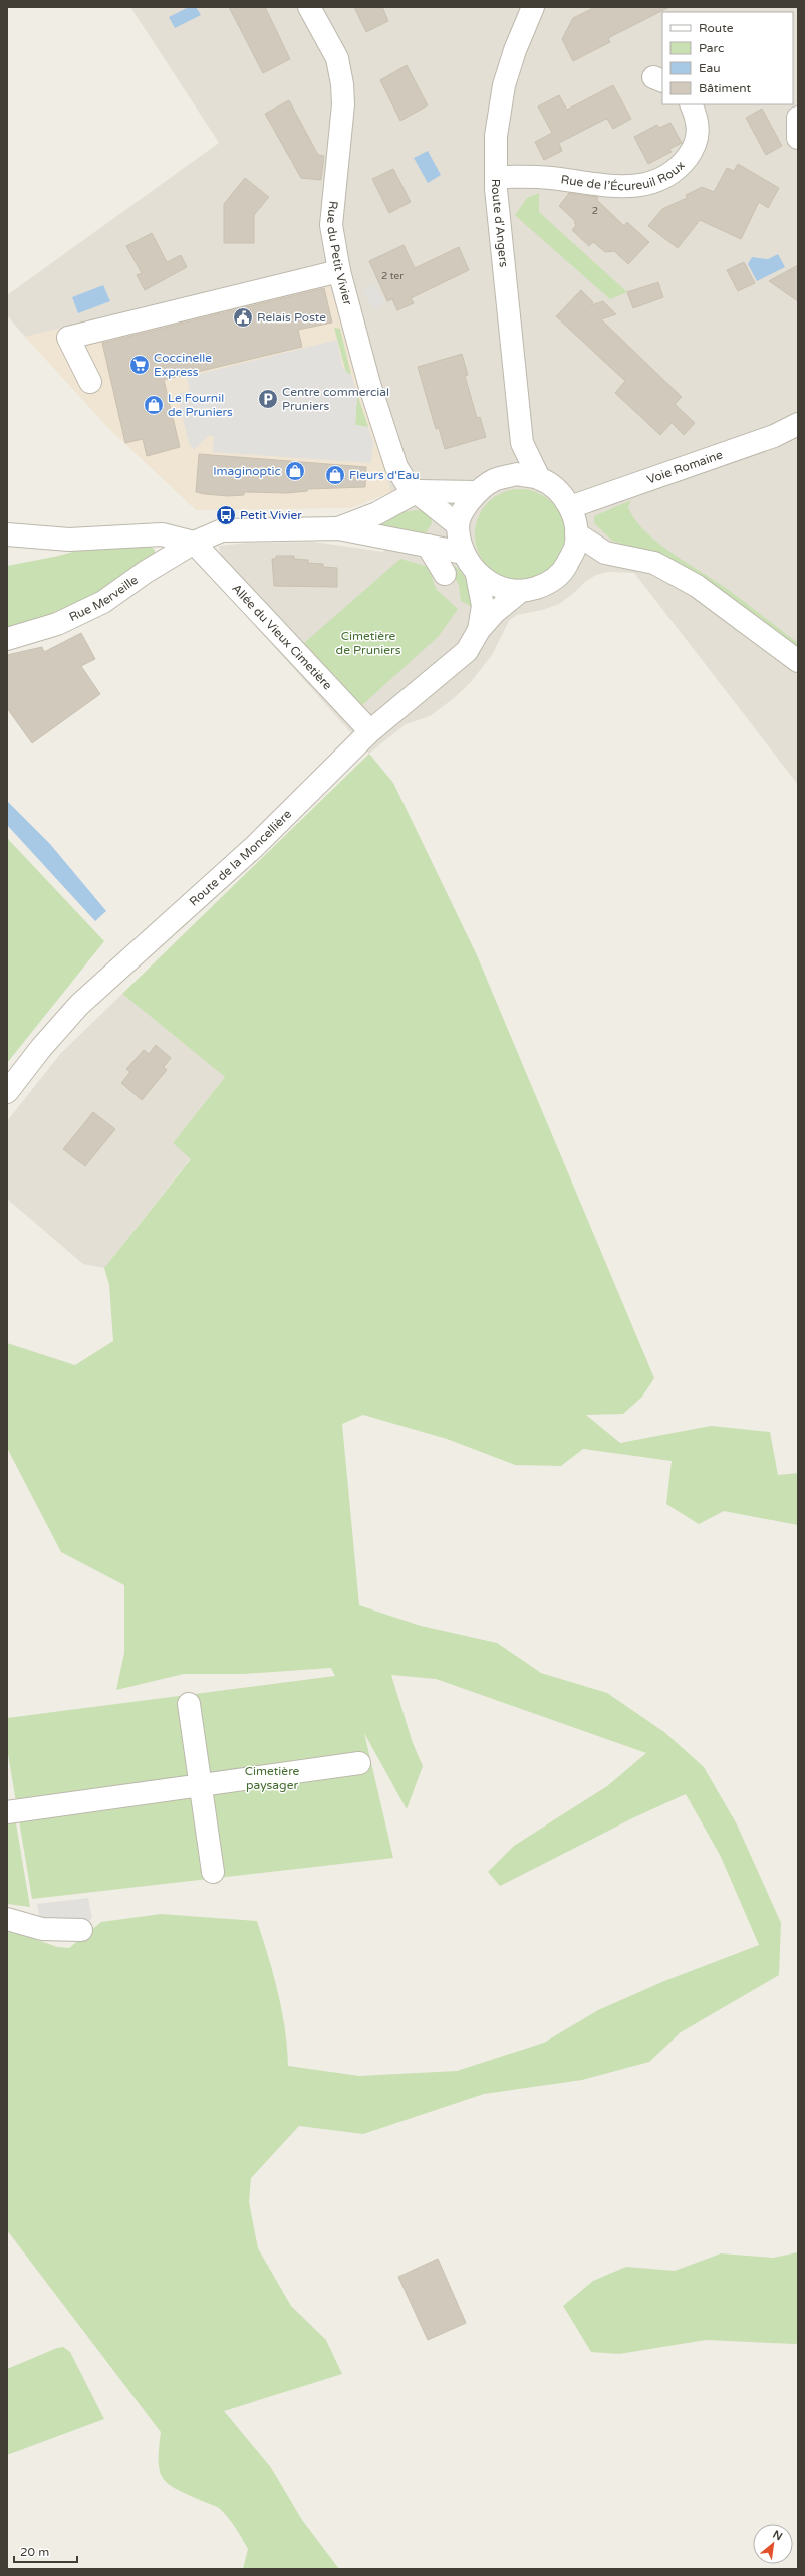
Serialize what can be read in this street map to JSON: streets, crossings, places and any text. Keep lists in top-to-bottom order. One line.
{"streets":{"street":["Rue de l’Écureuil Roux","Route d'Angers","Rue du Petit Vivier","Voie Romaine","Rue Merveille","Allée du Vieux Cimetière","Route de la Moncellière"]},"crossings":[["Rue de l’Écureuil Roux","Route d'Angers"],["Route d'Angers","Rue du Petit Vivier"],["Route d'Angers","Voie Romaine"],["Route d'Angers","Route de la Moncellière"],["Rue du Petit Vivier","Voie Romaine"],["Rue du Petit Vivier","Route de la Moncellière"],["Voie Romaine","Route de la Moncellière"],["Rue Merveille","Allée du Vieux Cimetière"],["Allée du Vieux Cimetière","Route de la Moncellière"]],"parks":["Cimetière de Pruniers","Cimetière paysager"],"places":{"public building":["Relais Poste"],"supermarket":["Coccinelle Express"],"parking":["Centre commercial Pruniers"],"shop":["Le Fournil de Pruniers","Imaginoptic","Fleurs d'Eau"],"bus stop":["Petit Vivier"]},"house_numbers":["2","2 ter"],"legend":["Route","Parc","Eau","Bâtiment"],"scale_bar":"20 m","north":"top right"}
